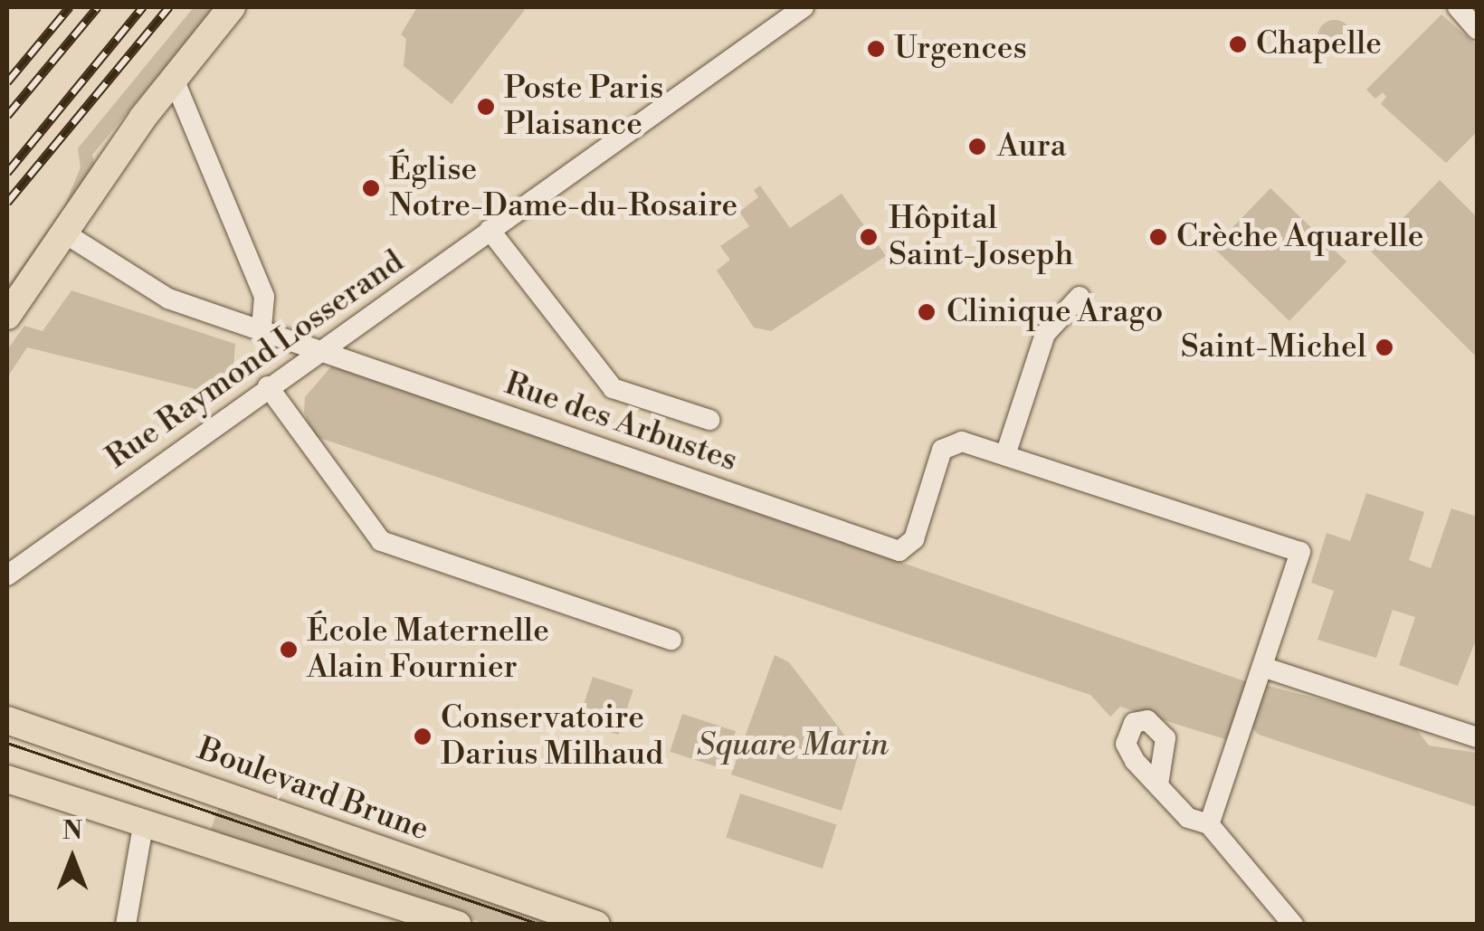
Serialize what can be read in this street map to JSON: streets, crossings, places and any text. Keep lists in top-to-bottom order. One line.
{"streets":{"main road":["Boulevard Brune"],"street":["Rue Raymond Losserand","Rue des Arbustes"]},"crossings":[["Rue Raymond Losserand","Rue des Arbustes"]],"parks":["Square Marin"],"places":["Chapelle","Urgences","Poste Paris Plaisance","Aura","Église Notre-Dame-du-Rosaire","Hôpital Saint-Joseph","Crèche Aquarelle","Clinique Arago","Saint-Michel","École Maternelle Alain Fournier","Conservatoire Darius Milhaud"],"north":"top"}
